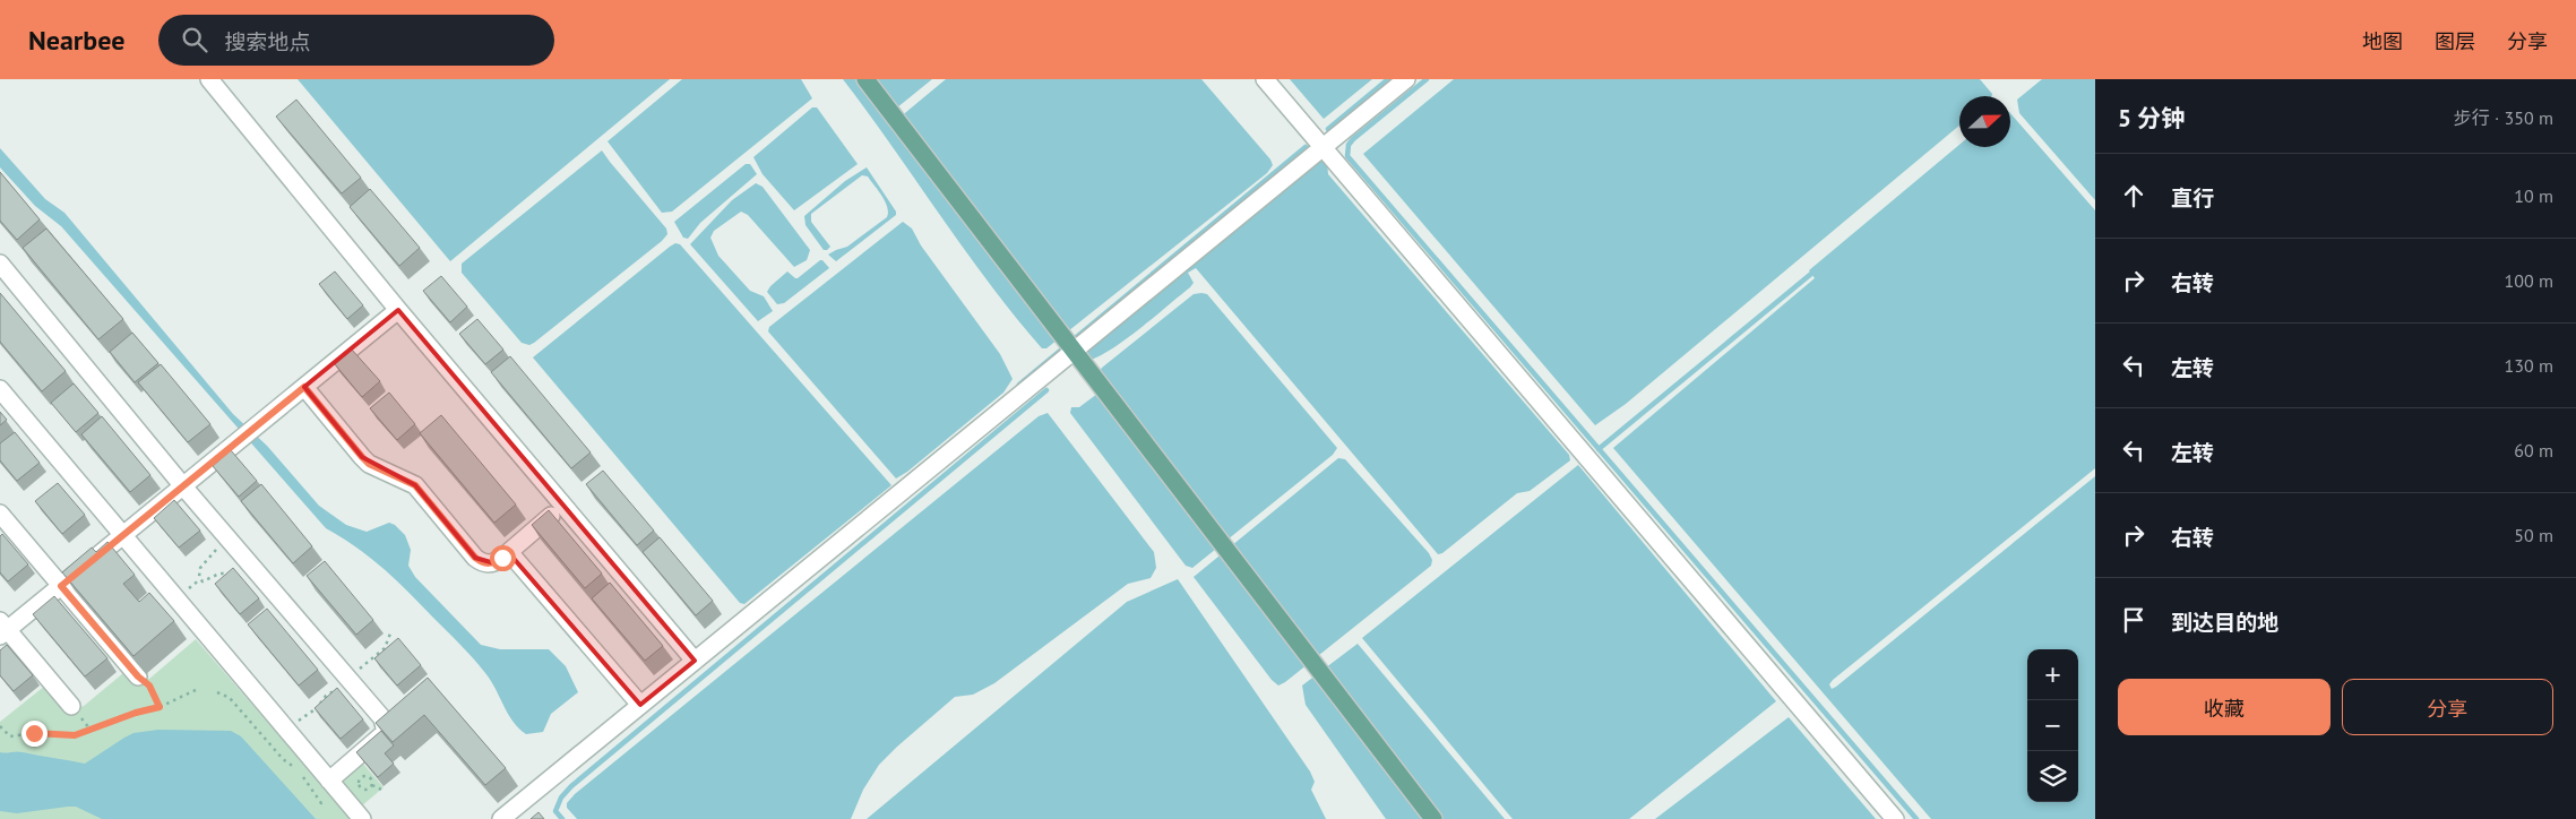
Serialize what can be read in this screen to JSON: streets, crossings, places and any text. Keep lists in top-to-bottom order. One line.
{"north":"right","page":{"header":"Nearbee","search":"搜索地点","nav":["地图","图层","分享"],"heading":["5 分钟","步行 · 350 m"],"list":[["直行","10 m"],["右转","100 m"],["左转","130 m"],["左转","60 m"],["右转","50 m"],"到达目的地"],"map_buttons":["+","−"],"buttons":["收藏","分享"]}}
